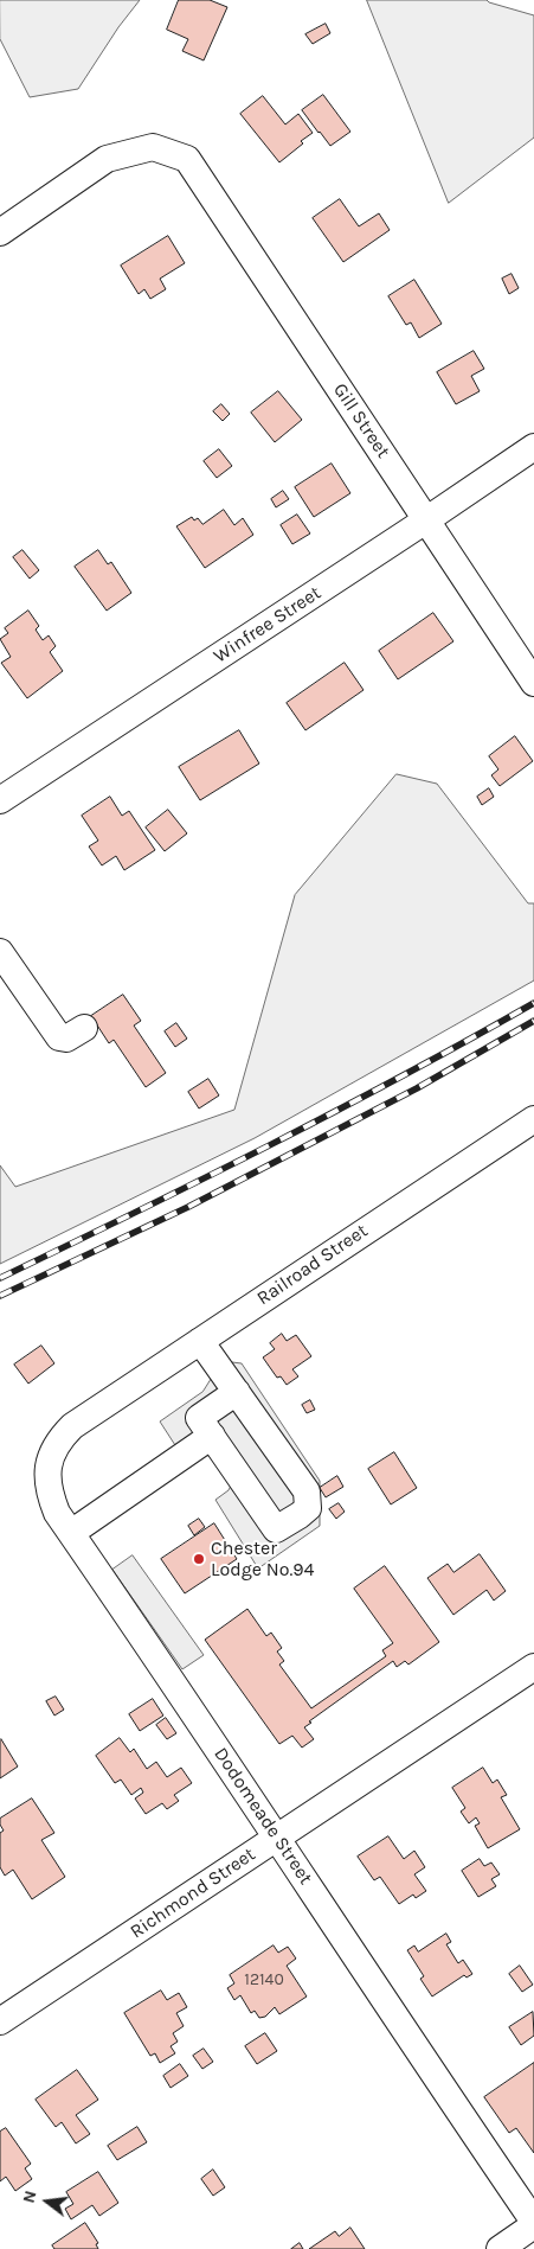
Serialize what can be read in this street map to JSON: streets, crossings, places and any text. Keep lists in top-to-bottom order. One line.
{"streets":{"street":["Gill Street","Winfree Street","Railroad Street","Dodomeade Street","Richmond Street"]},"crossings":[["Gill Street","Winfree Street"],["Railroad Street","Dodomeade Street"],["Dodomeade Street","Richmond Street"]],"places":["Chester Lodge No.94"],"house_numbers":["12140"],"north":"left"}
